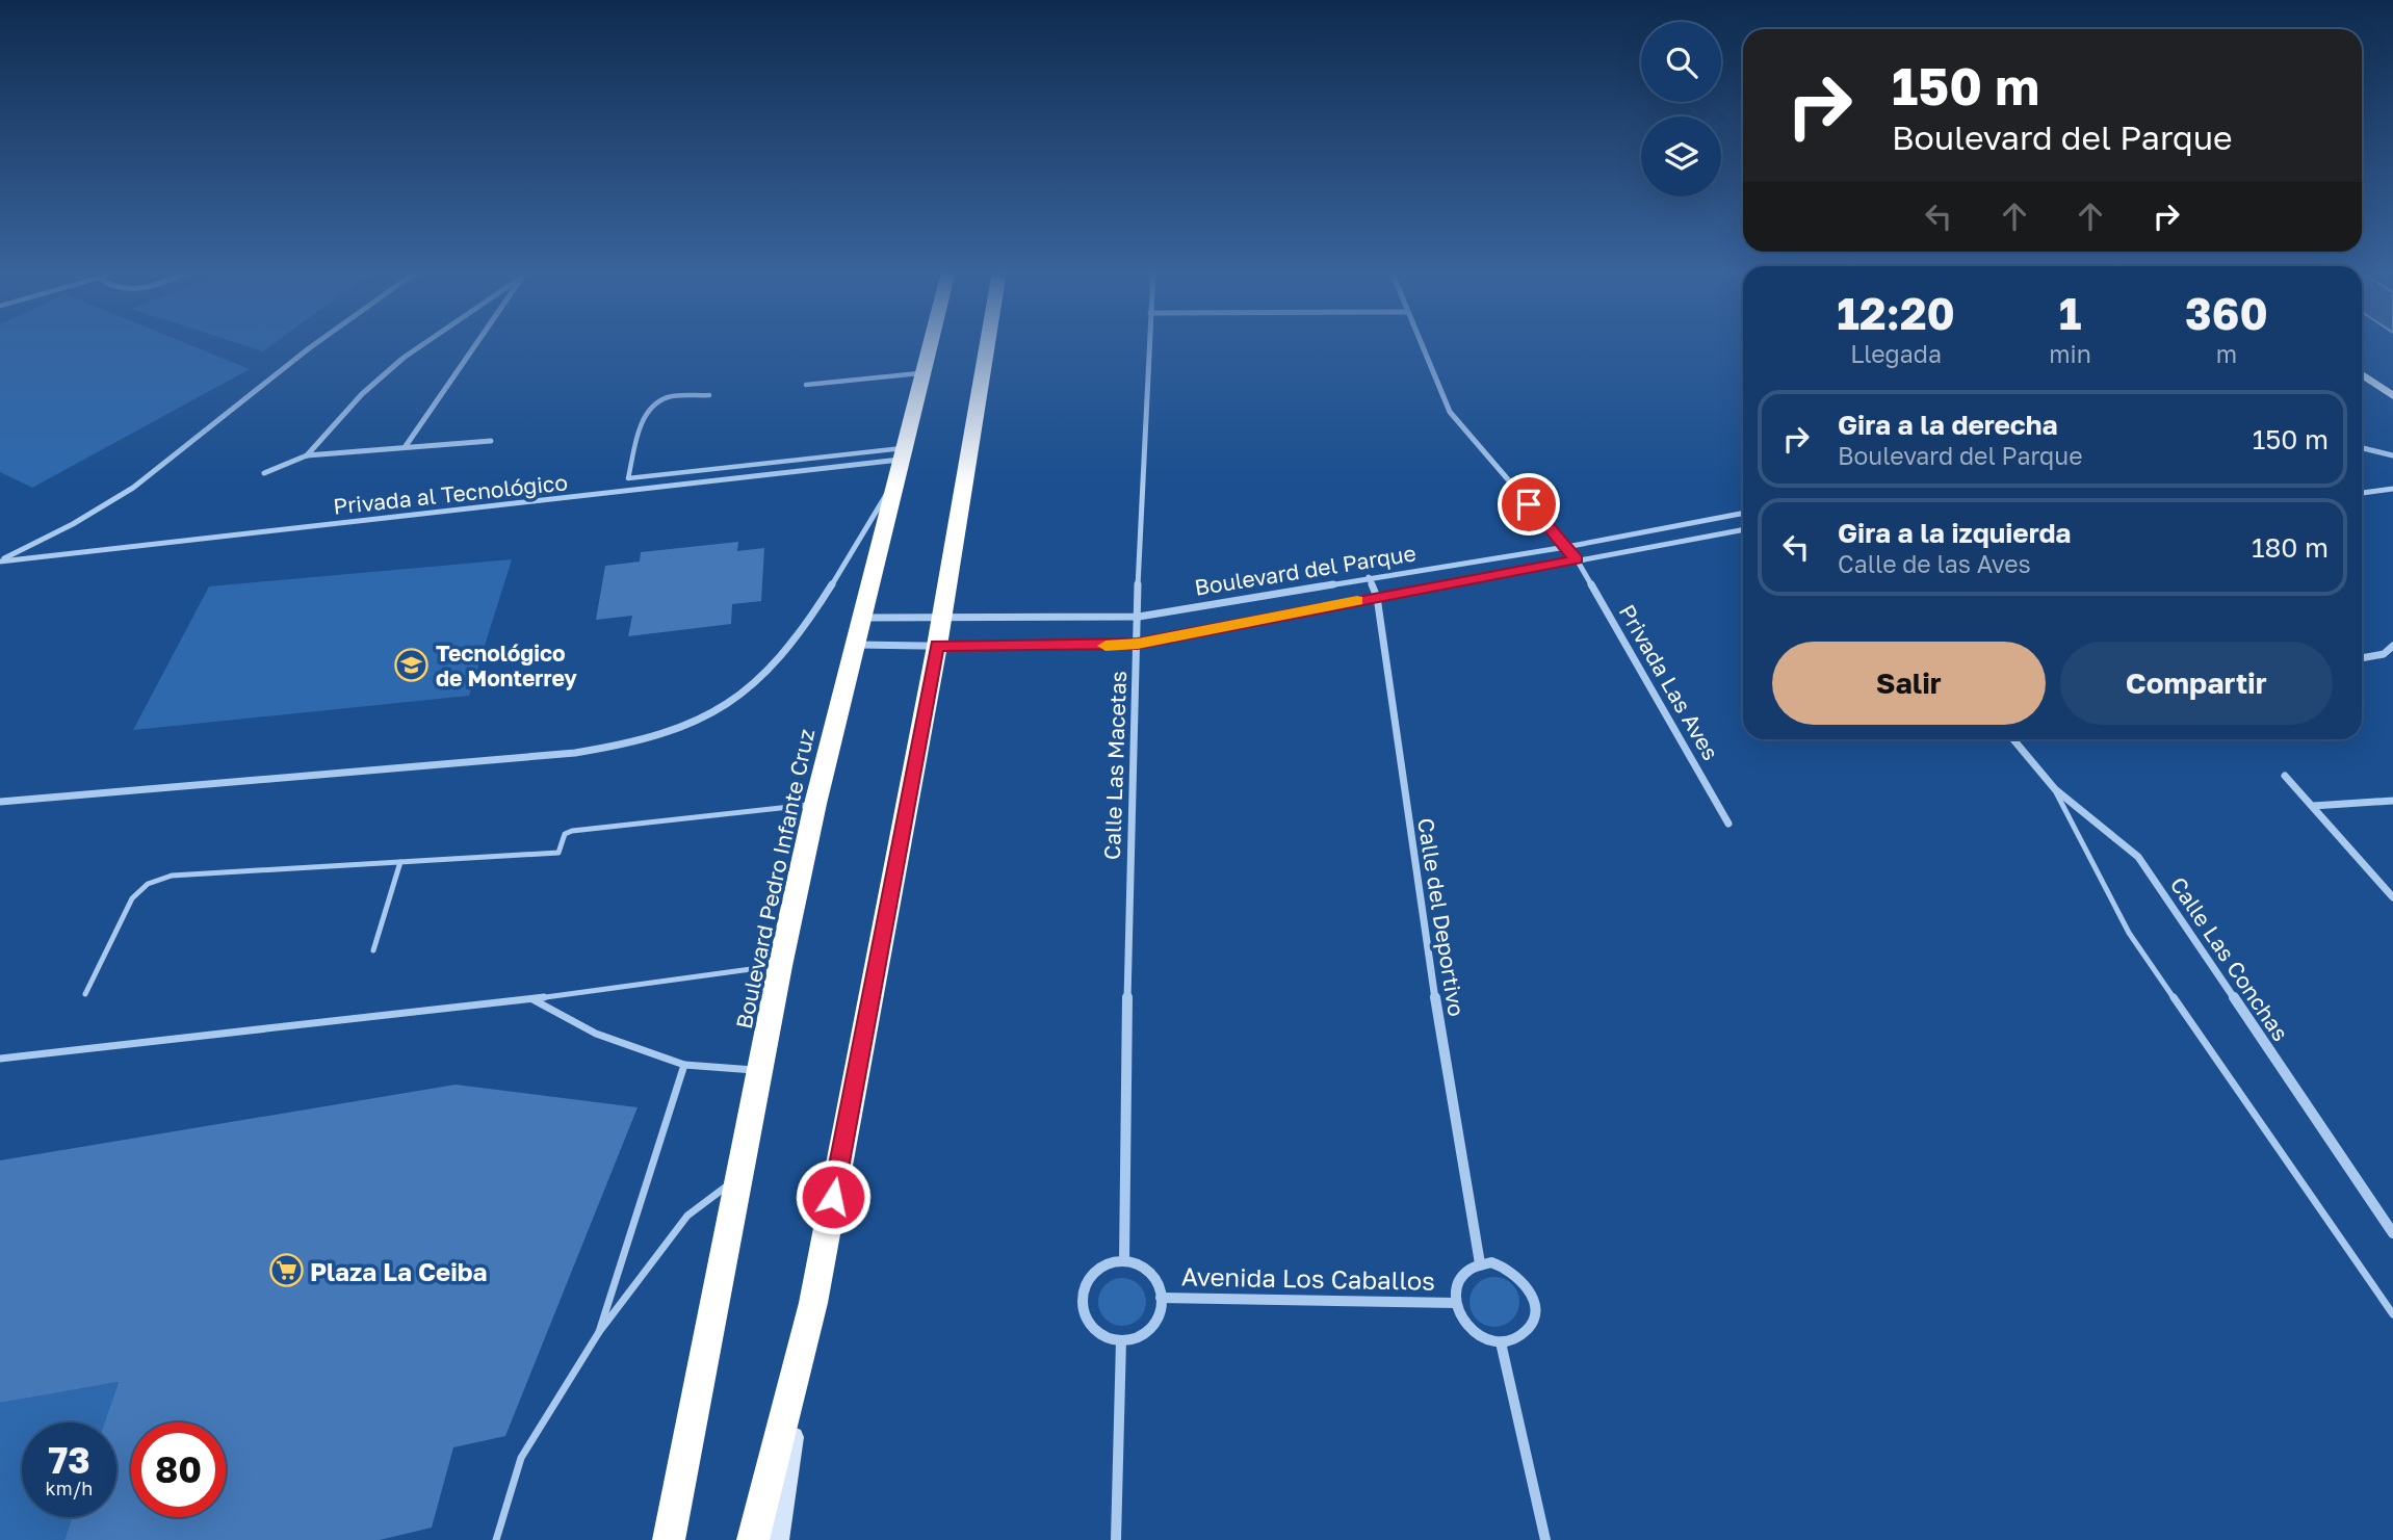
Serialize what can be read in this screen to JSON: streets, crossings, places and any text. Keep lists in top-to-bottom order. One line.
{"streets":{"highway":["Boulevard Pedro Infante Cruz"],"street":["Privada al Tecnológico","Boulevard del Parque","Privada Las Aves","Calle Las Macetas","Calle del Deportivo","Calle Las Conchas","Avenida Los Caballos"]},"crossings":[["Privada al Tecnológico","Boulevard Pedro Infante Cruz"],["Boulevard del Parque","Privada Las Aves"],["Boulevard del Parque","Calle Las Macetas"],["Boulevard del Parque","Boulevard Pedro Infante Cruz"],["Boulevard del Parque","Calle del Deportivo"],["Calle Las Macetas","Avenida Los Caballos"],["Calle del Deportivo","Avenida Los Caballos"]],"places":{"school or university":["Tecnológico de Monterrey"],"supermarket":["Plaza La Ceiba"]},"page":{"turn":["150 m","Boulevard del Parque"],"eta":["12:20","Llegada","1","min","360","m"],"list":[{"name":"Gira a la derecha","note":"Boulevard del Parque","value":"150 m"},{"name":"Gira a la izquierda","note":"Calle de las Aves","value":"180 m"}],"buttons":["Salir","Compartir"],"speed":"73 km/h","limit":"80"}}
